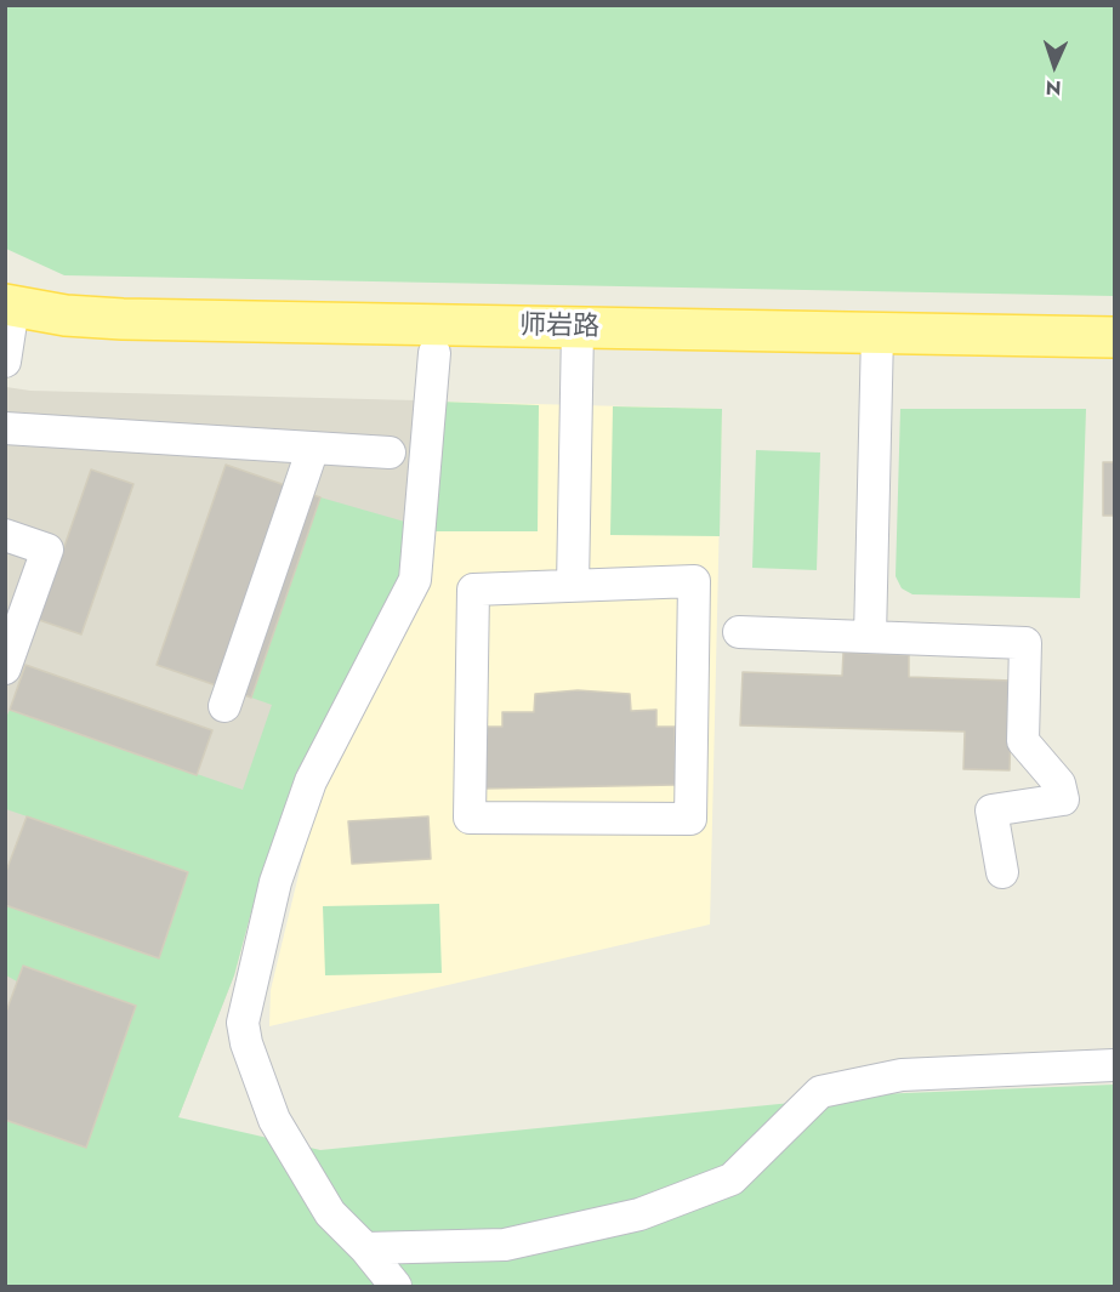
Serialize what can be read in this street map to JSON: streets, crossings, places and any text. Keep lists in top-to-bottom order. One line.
{"streets":{"main road":["师岩路"]},"north":"bottom"}
